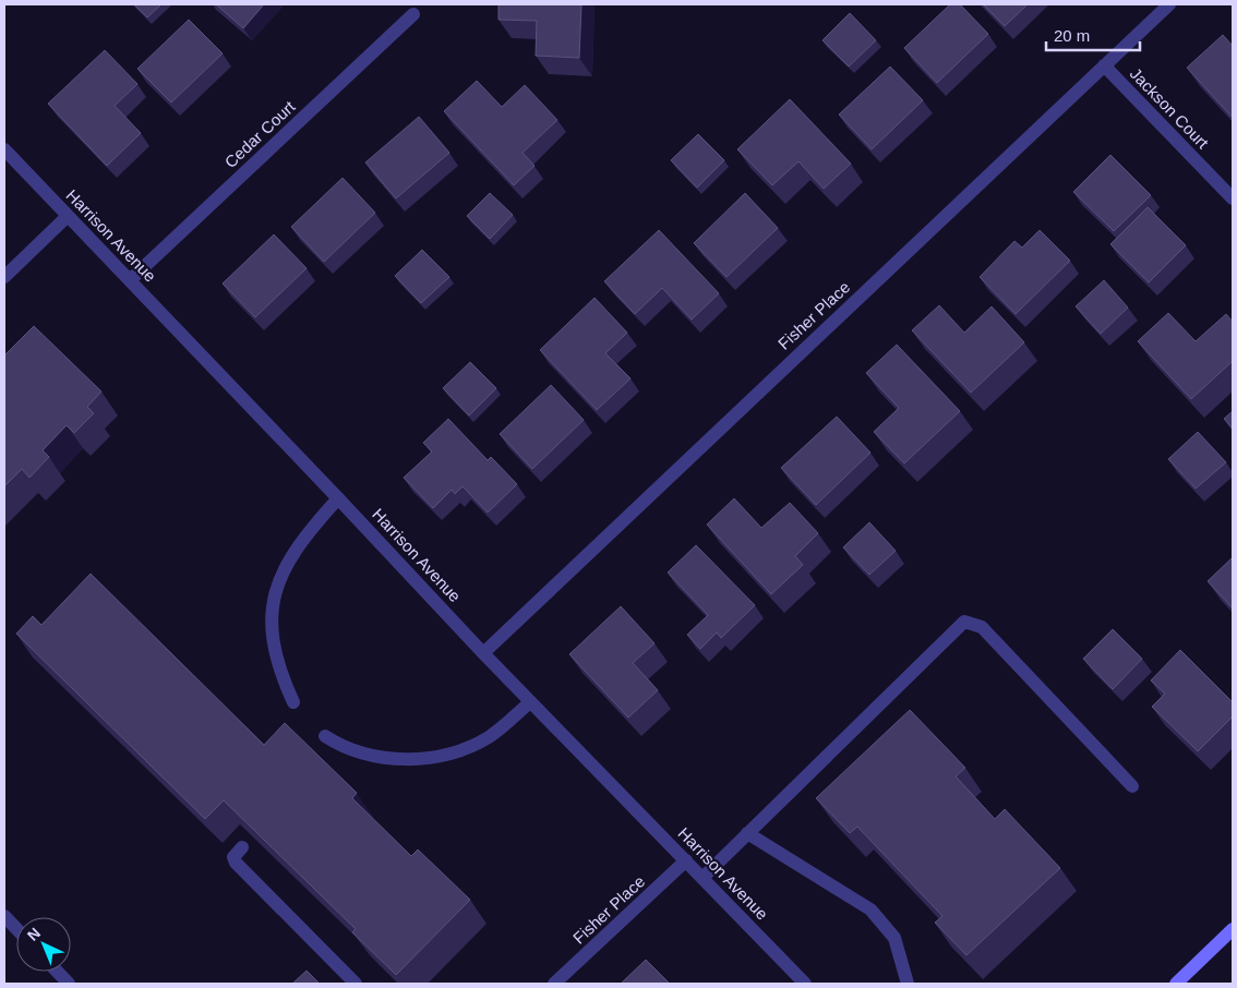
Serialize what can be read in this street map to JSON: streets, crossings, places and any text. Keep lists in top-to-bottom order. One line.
{"streets":{"street":["Jackson Court","Cedar Court","Harrison Avenue","Fisher Place"]},"crossings":[["Jackson Court","Fisher Place"],["Cedar Court","Harrison Avenue"],["Harrison Avenue","Fisher Place"]],"scale_bar":"20 m","north":"top left"}
